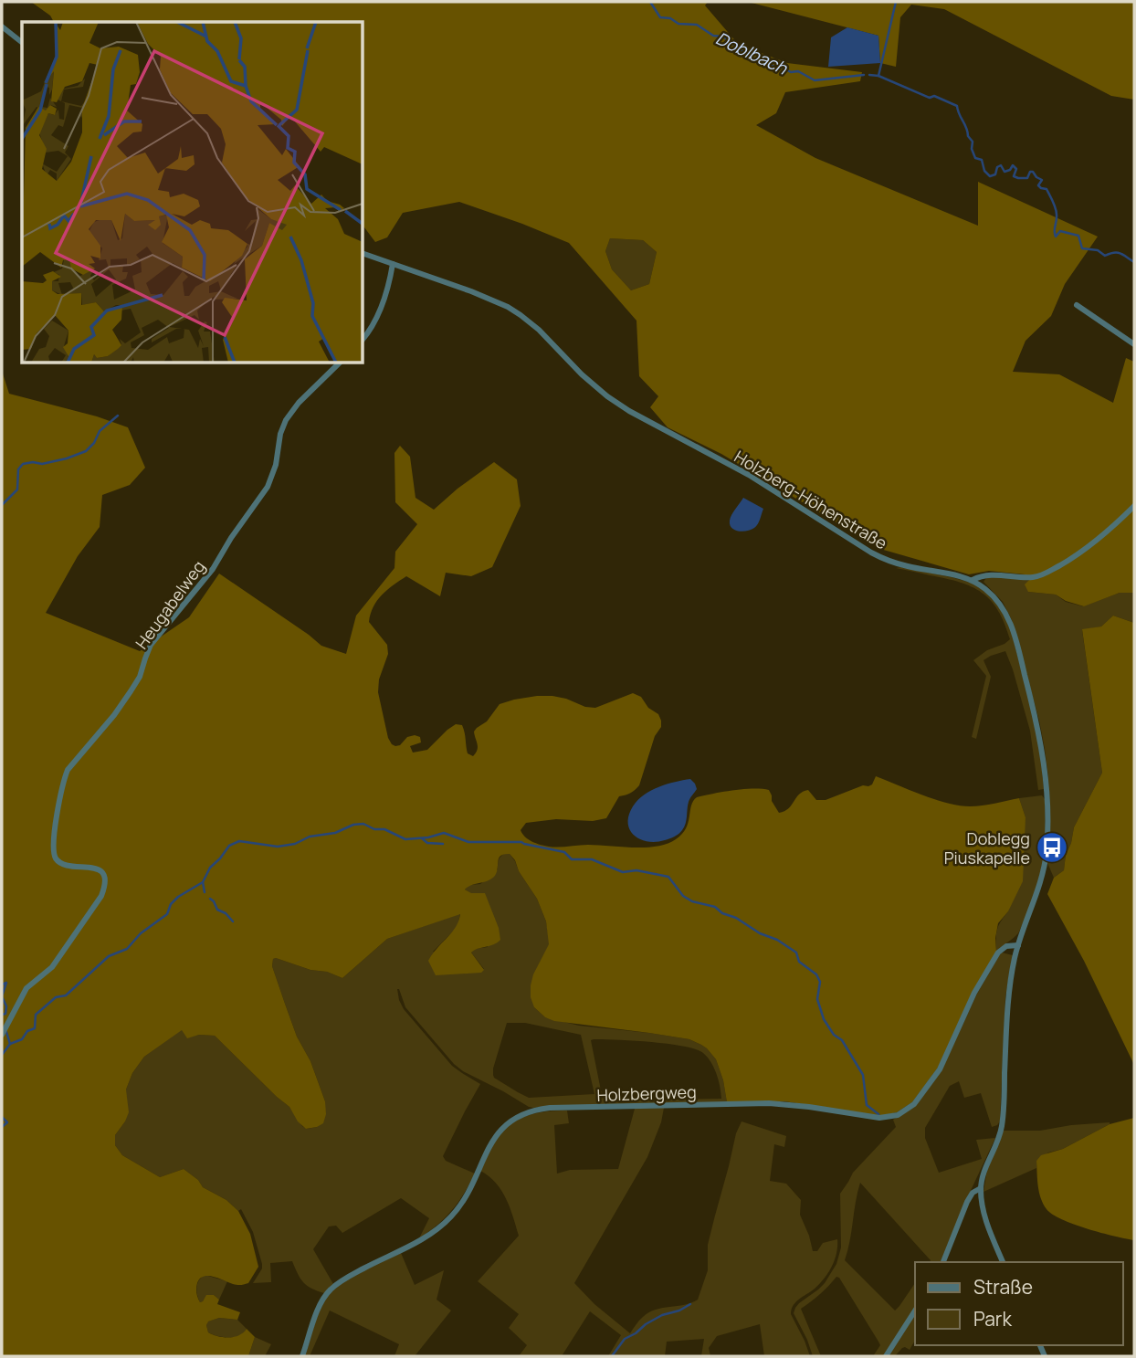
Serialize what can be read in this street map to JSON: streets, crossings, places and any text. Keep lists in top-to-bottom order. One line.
{"streets":{"street":["Holzberg-Höhenstraße","Heugabelweg","Holzbergweg"]},"crossings":[["Holzberg-Höhenstraße","Holzbergweg"]],"water":["Doblbach"],"places":{"bus stop":["Doblegg Piuskapelle"]},"legend":["Straße","Park"]}
